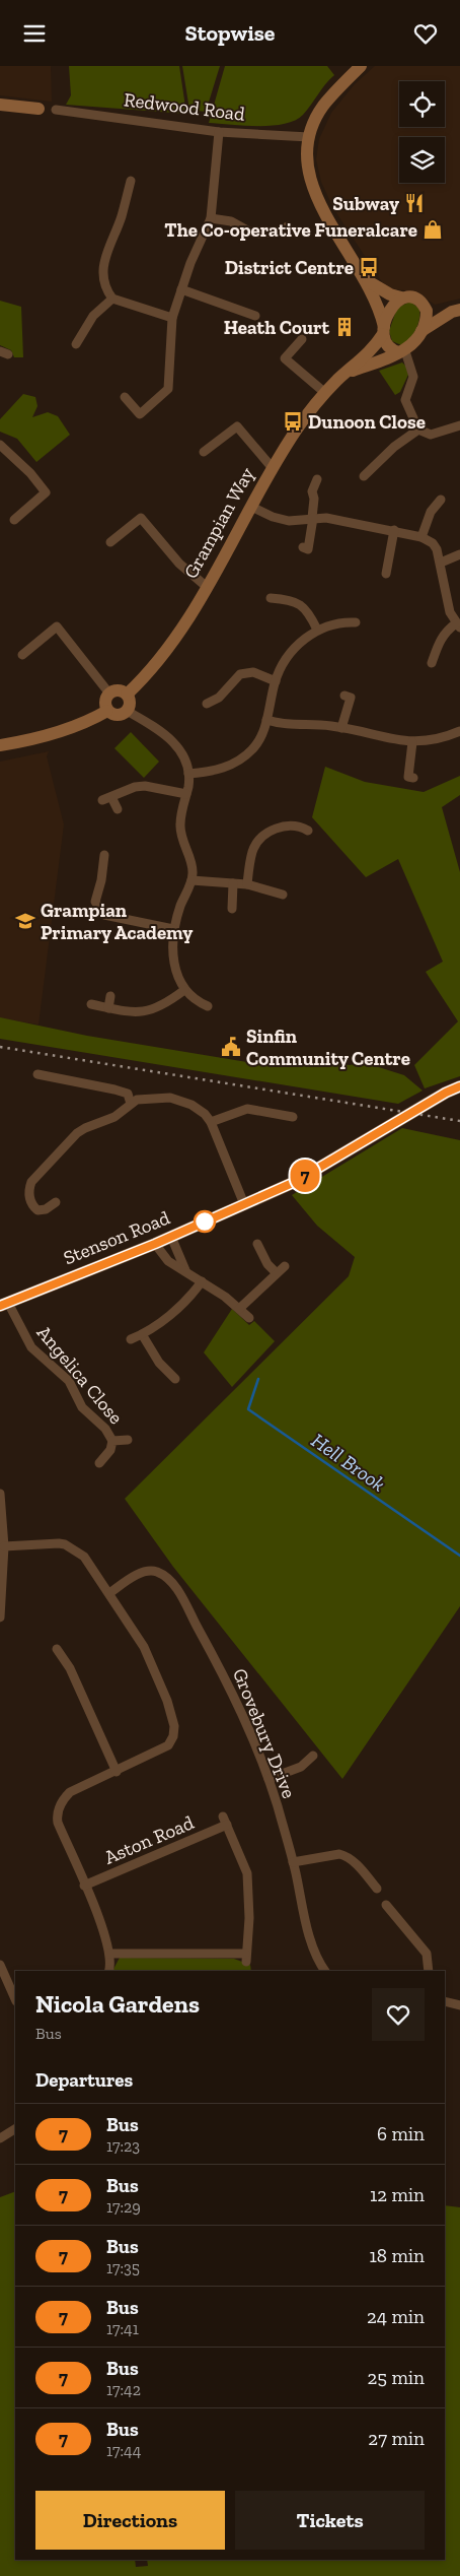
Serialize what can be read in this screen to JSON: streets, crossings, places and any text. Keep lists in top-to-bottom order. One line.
{"streets":{"street":["Redwood Road","Grampian Way","Stenson Road","Angelica Close","Grovebury Drive","Aston Road"]},"crossings":[["Stenson Road","Angelica Close"]],"water":["Hell Brook"],"places":{"restaurant":["Subway"],"shop":["The Co-operative Funeralcare"],"bus stop":["District Centre","Dunoon Close"],"building":["Heath Court"],"school or university":["Grampian Primary Academy"],"public building":["Sinfin Community Centre"]},"lines":["bus line 7"],"page":{"header":"Stopwise","on_map":"7","heading":[["Nicola Gardens","Bus"],"Departures"],"list":[{"mark":"7","name":"Bus","note":"17:23","value":"6 min"},{"mark":"7","name":"Bus","note":"17:29","value":"12 min"},{"mark":"7","name":"Bus","note":"17:35","value":"18 min"},{"mark":"7","name":"Bus","note":"17:41","value":"24 min"},{"mark":"7","name":"Bus","note":"17:42","value":"25 min"},{"mark":"7","name":"Bus","note":"17:44","value":"27 min"}],"buttons":["Directions","Tickets"]}}
